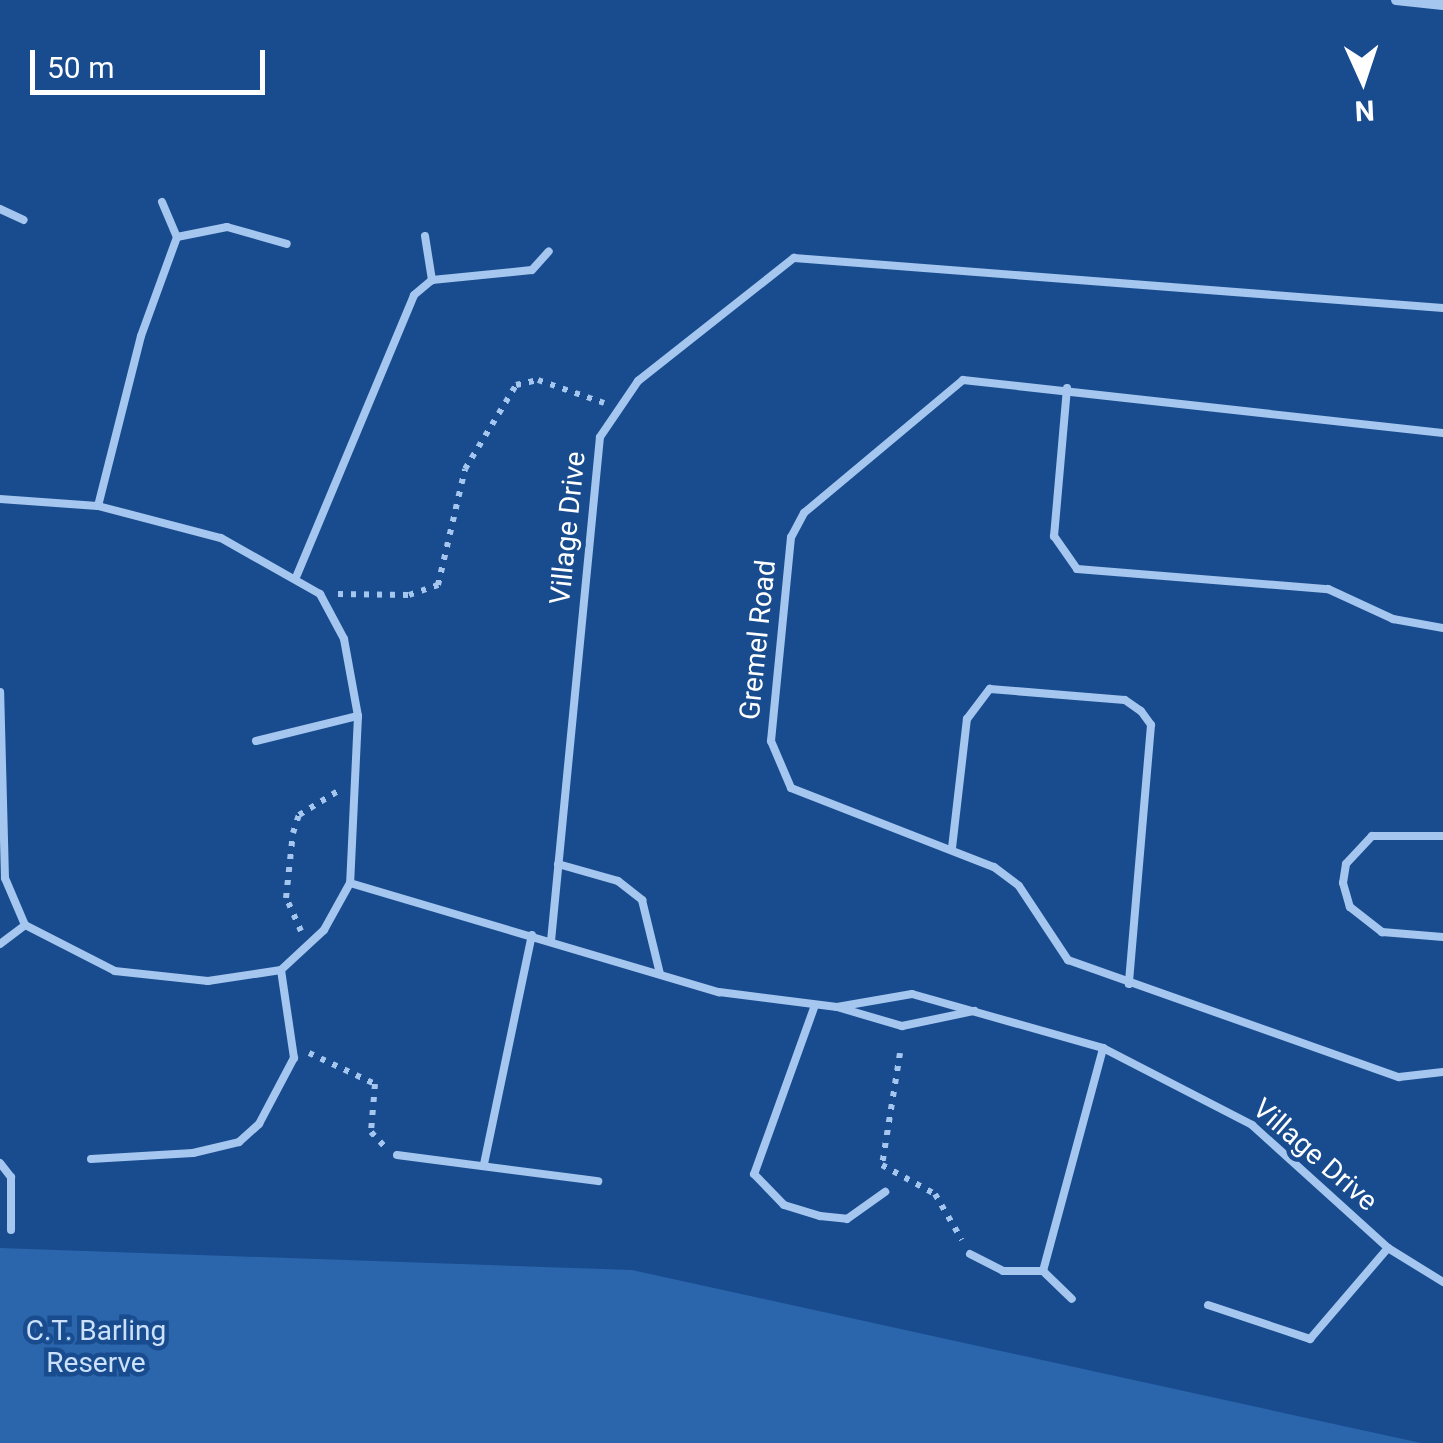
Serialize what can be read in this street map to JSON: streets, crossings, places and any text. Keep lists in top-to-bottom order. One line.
{"streets":{"lane":["Village Drive","Gremel Road"]},"parks":["C.T. Barling Reserve"],"scale_bar":"50 m","north":"bottom"}
